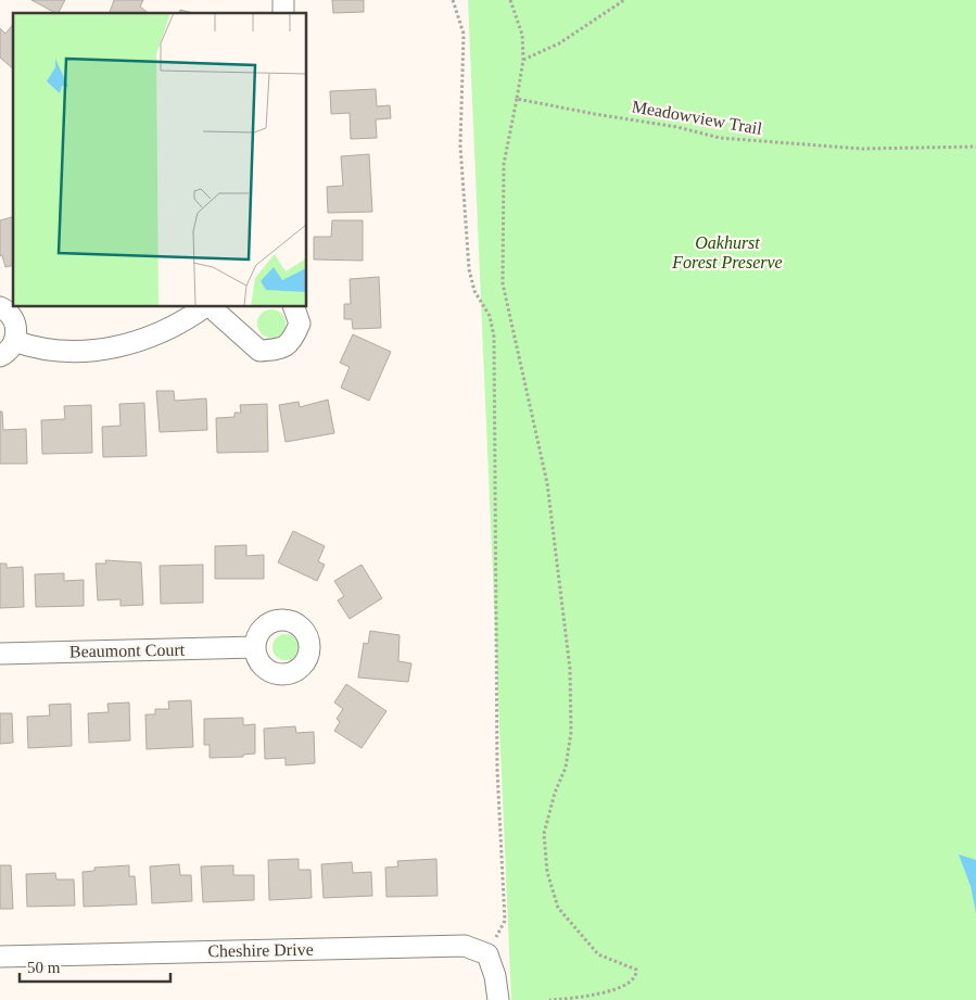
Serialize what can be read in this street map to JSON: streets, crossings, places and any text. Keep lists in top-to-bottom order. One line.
{"streets":{"street":["Beaumont Court","Cheshire Drive"],"path":["Meadowview Trail"]},"parks":["Oakhurst Forest Preserve"],"scale_bar":"50 m"}
